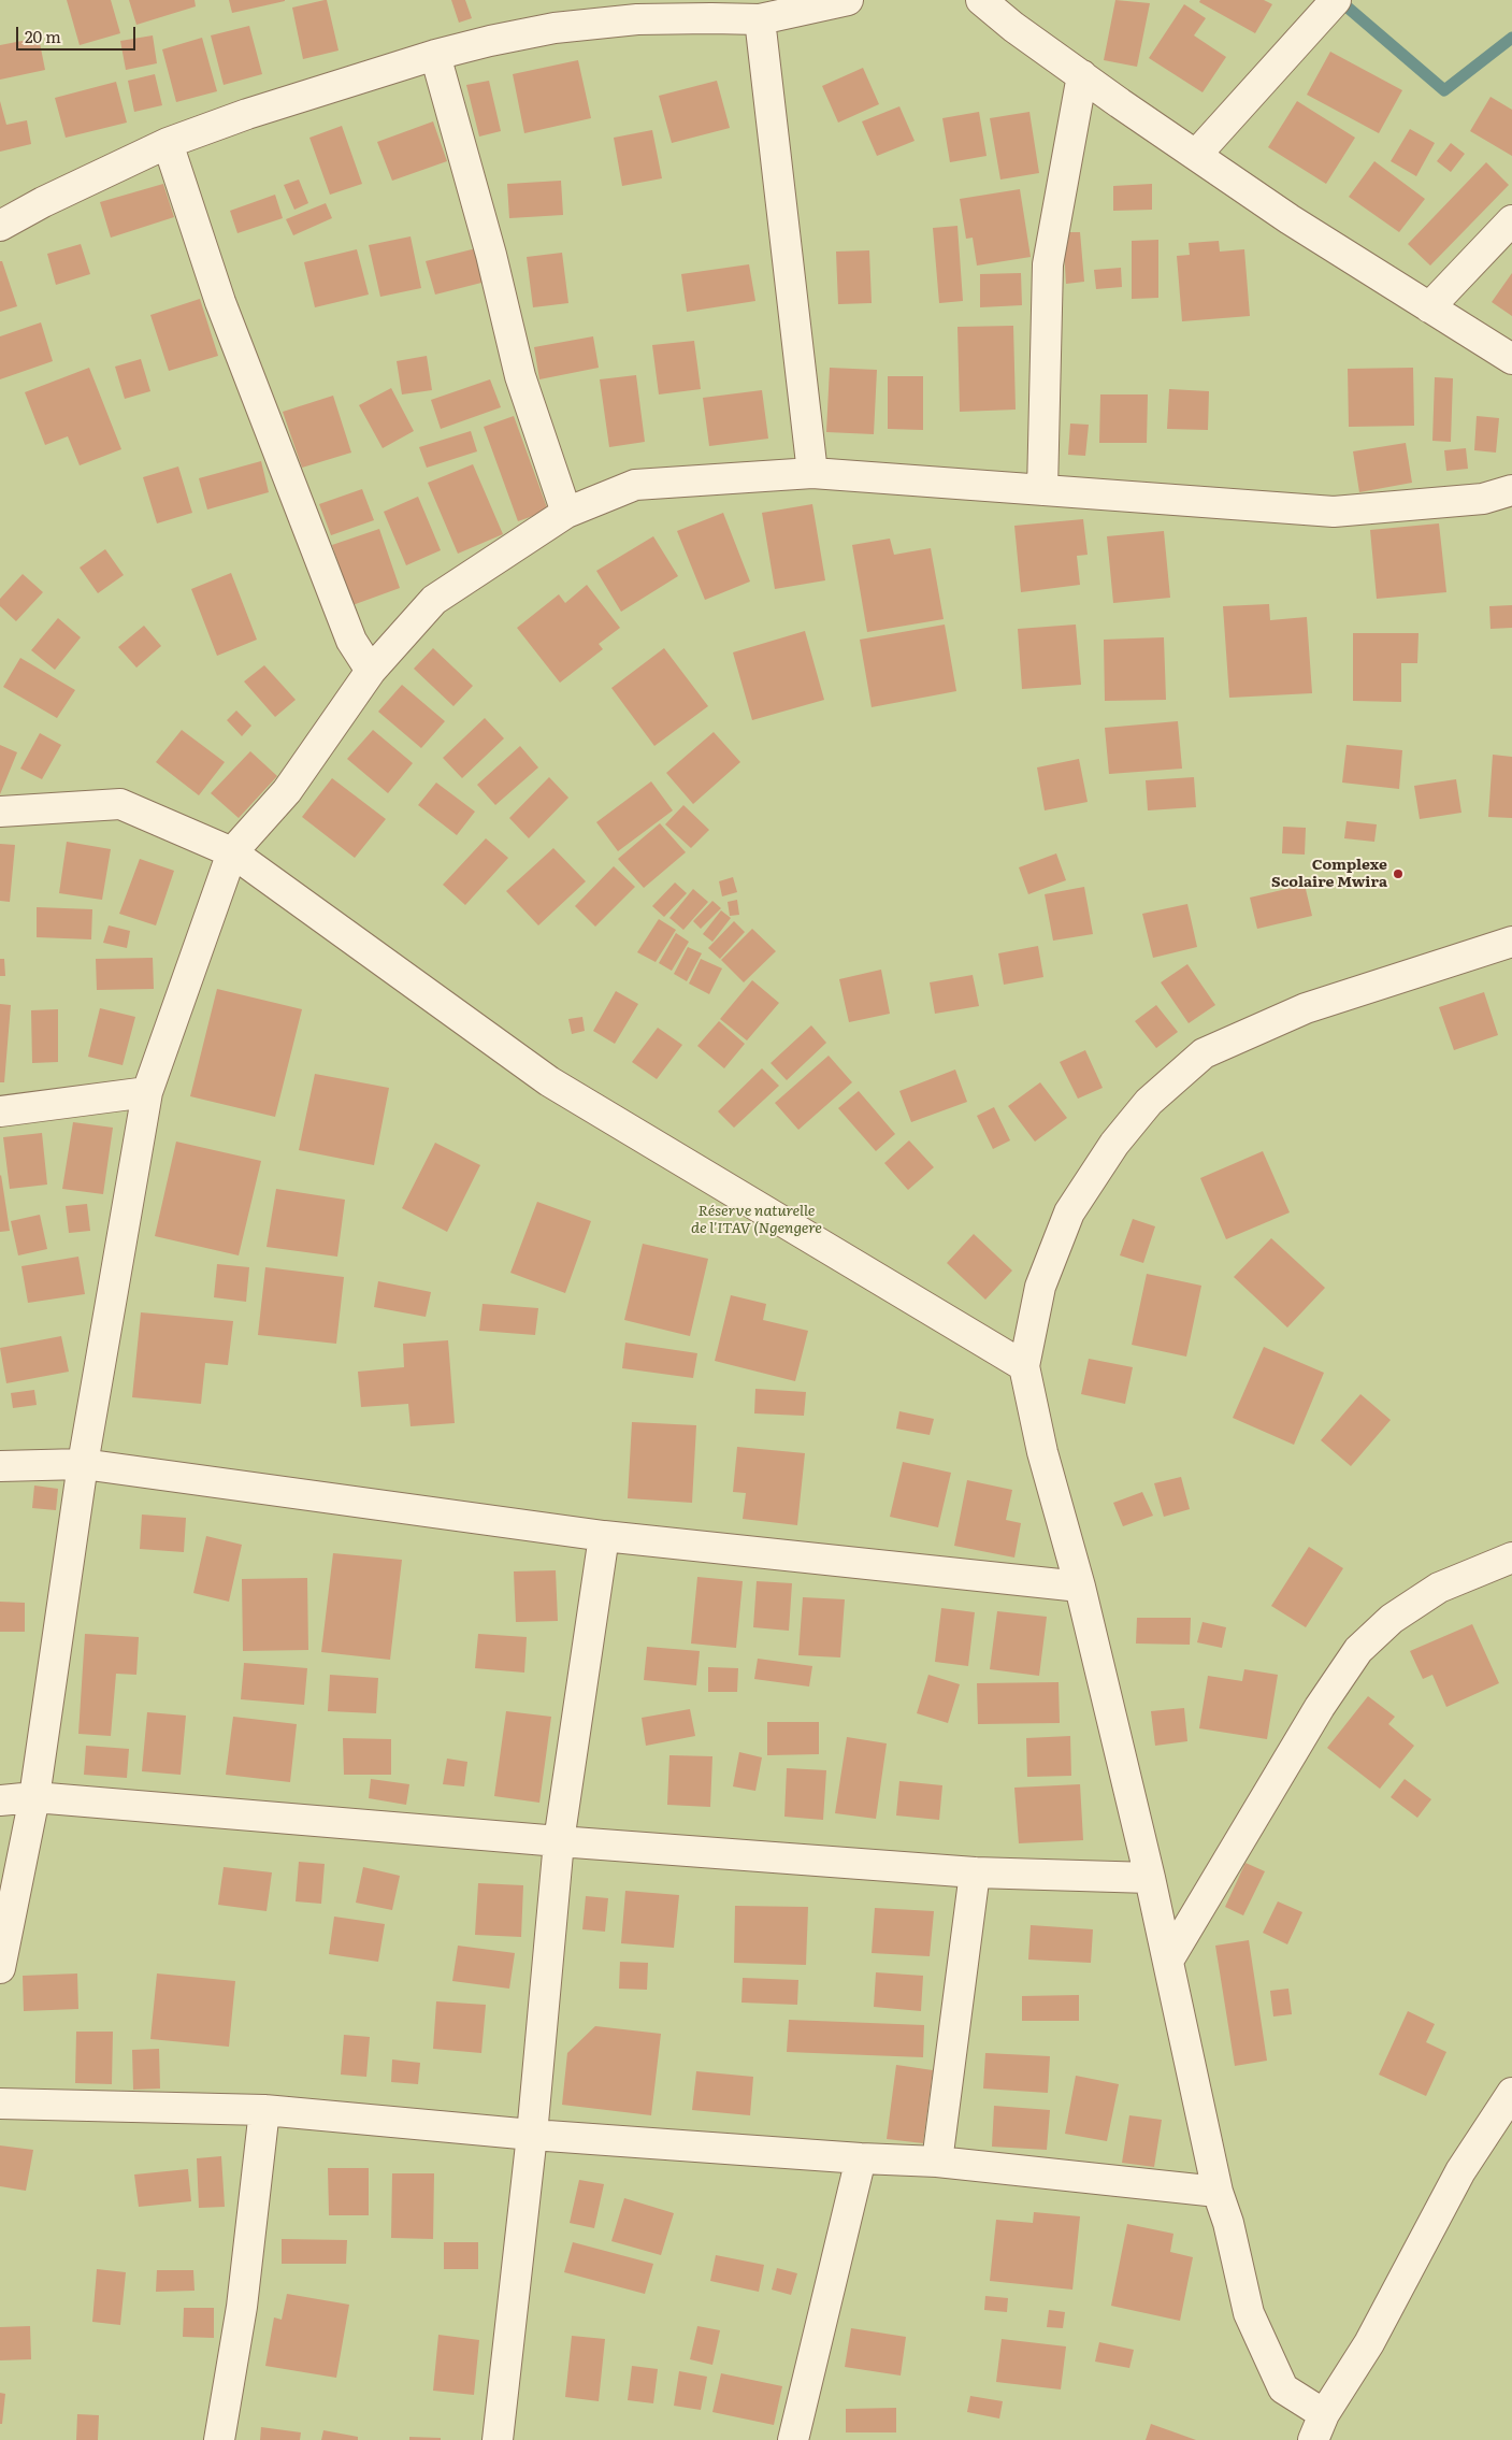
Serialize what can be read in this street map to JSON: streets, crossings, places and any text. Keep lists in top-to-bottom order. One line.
{"parks":["Réserve naturelle de l'ITAV (Ngengere"],"places":["Complexe Scolaire Mwira"],"scale_bar":"20 m"}
